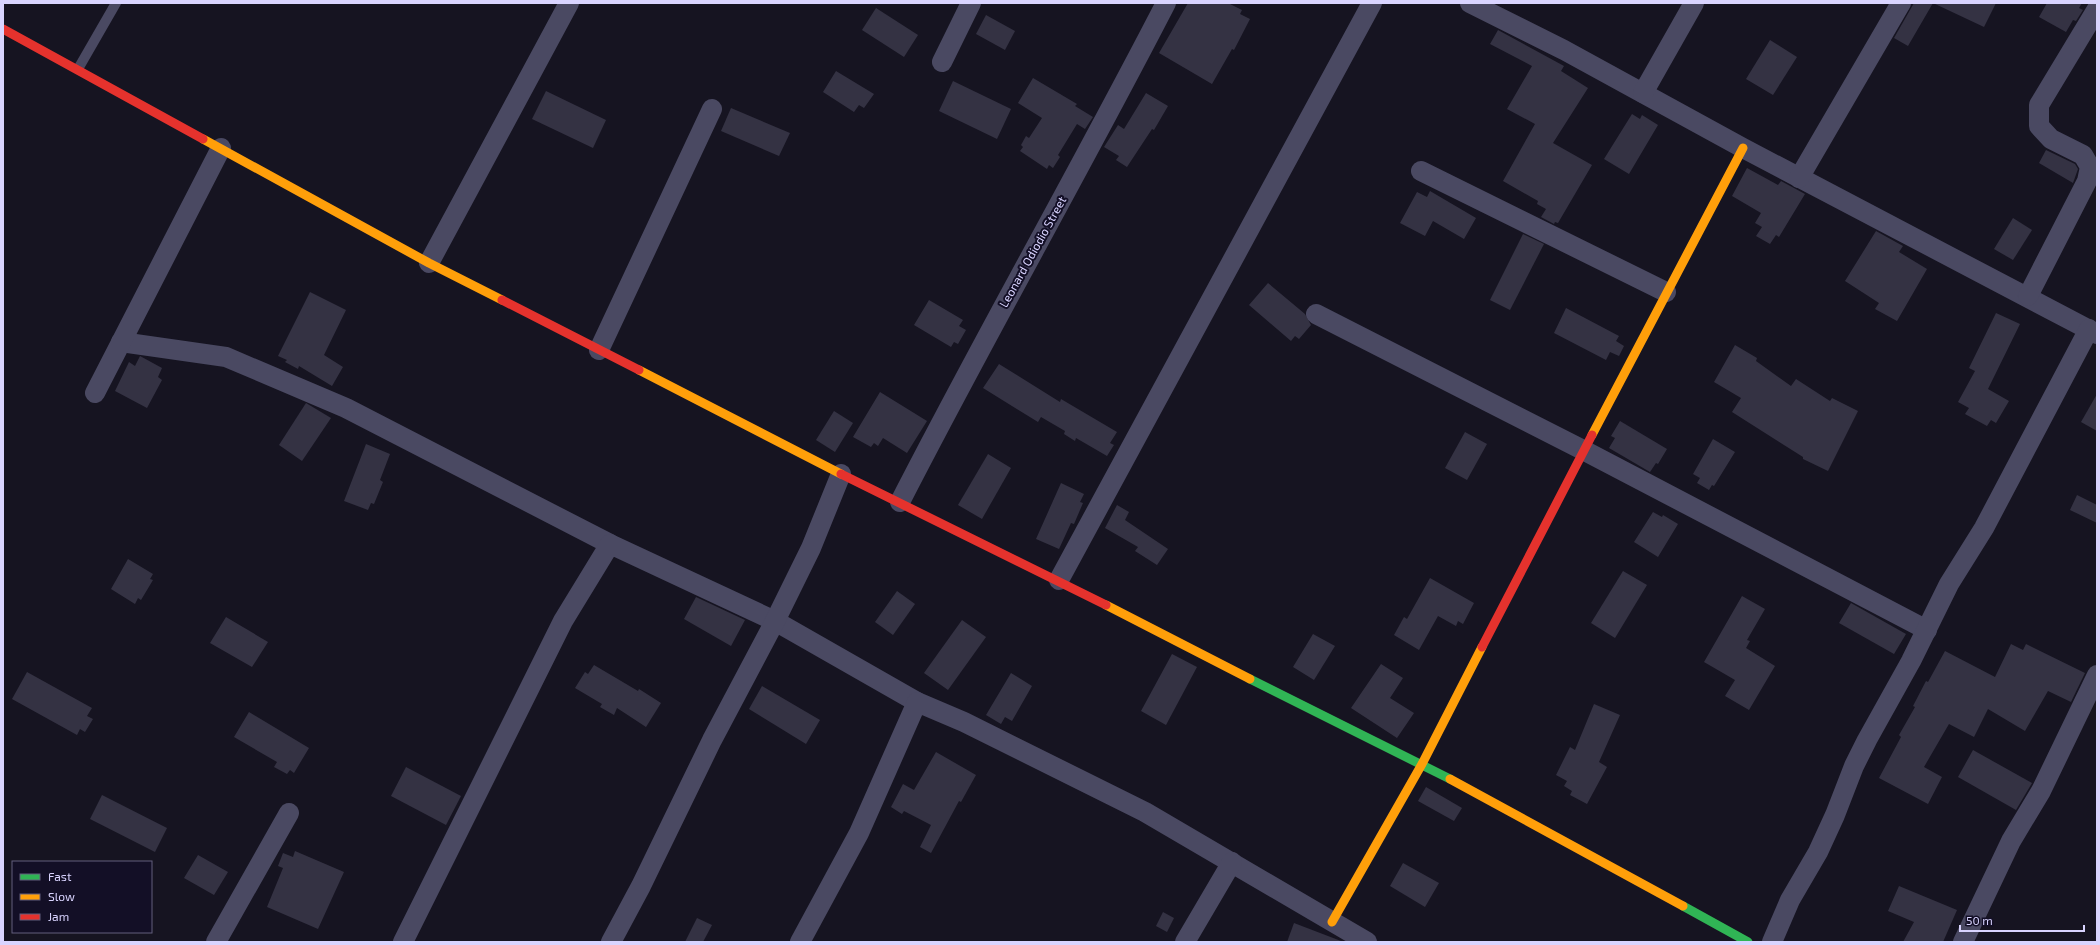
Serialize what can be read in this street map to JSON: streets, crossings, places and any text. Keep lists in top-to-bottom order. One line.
{"streets":{"street":["Leonard Odiodio Street"]},"legend":["Fast","Slow","Jam"],"scale_bar":"50 m"}
